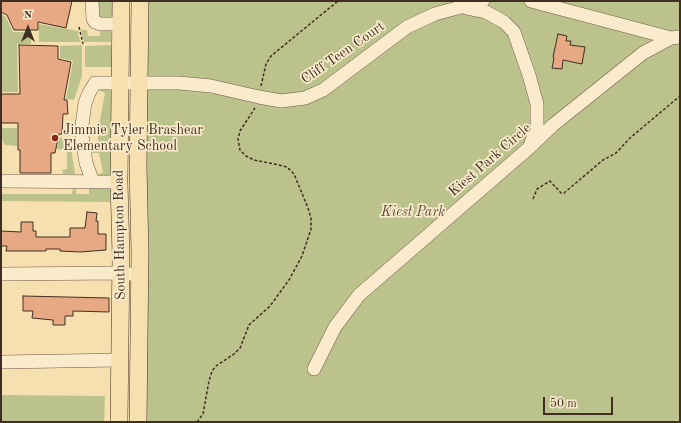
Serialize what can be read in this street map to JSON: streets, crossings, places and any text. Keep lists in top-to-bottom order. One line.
{"streets":{"main road":["South Hampton Road"],"street":["Cliff Teen Court","Kiest Park Circle"]},"crossings":[["Cliff Teen Court","Kiest Park Circle"],["Cliff Teen Court","South Hampton Road"]],"parks":["Kiest Park"],"places":["Jimmie Tyler Brashear Elementary School"],"scale_bar":"50 m","north":"top"}
